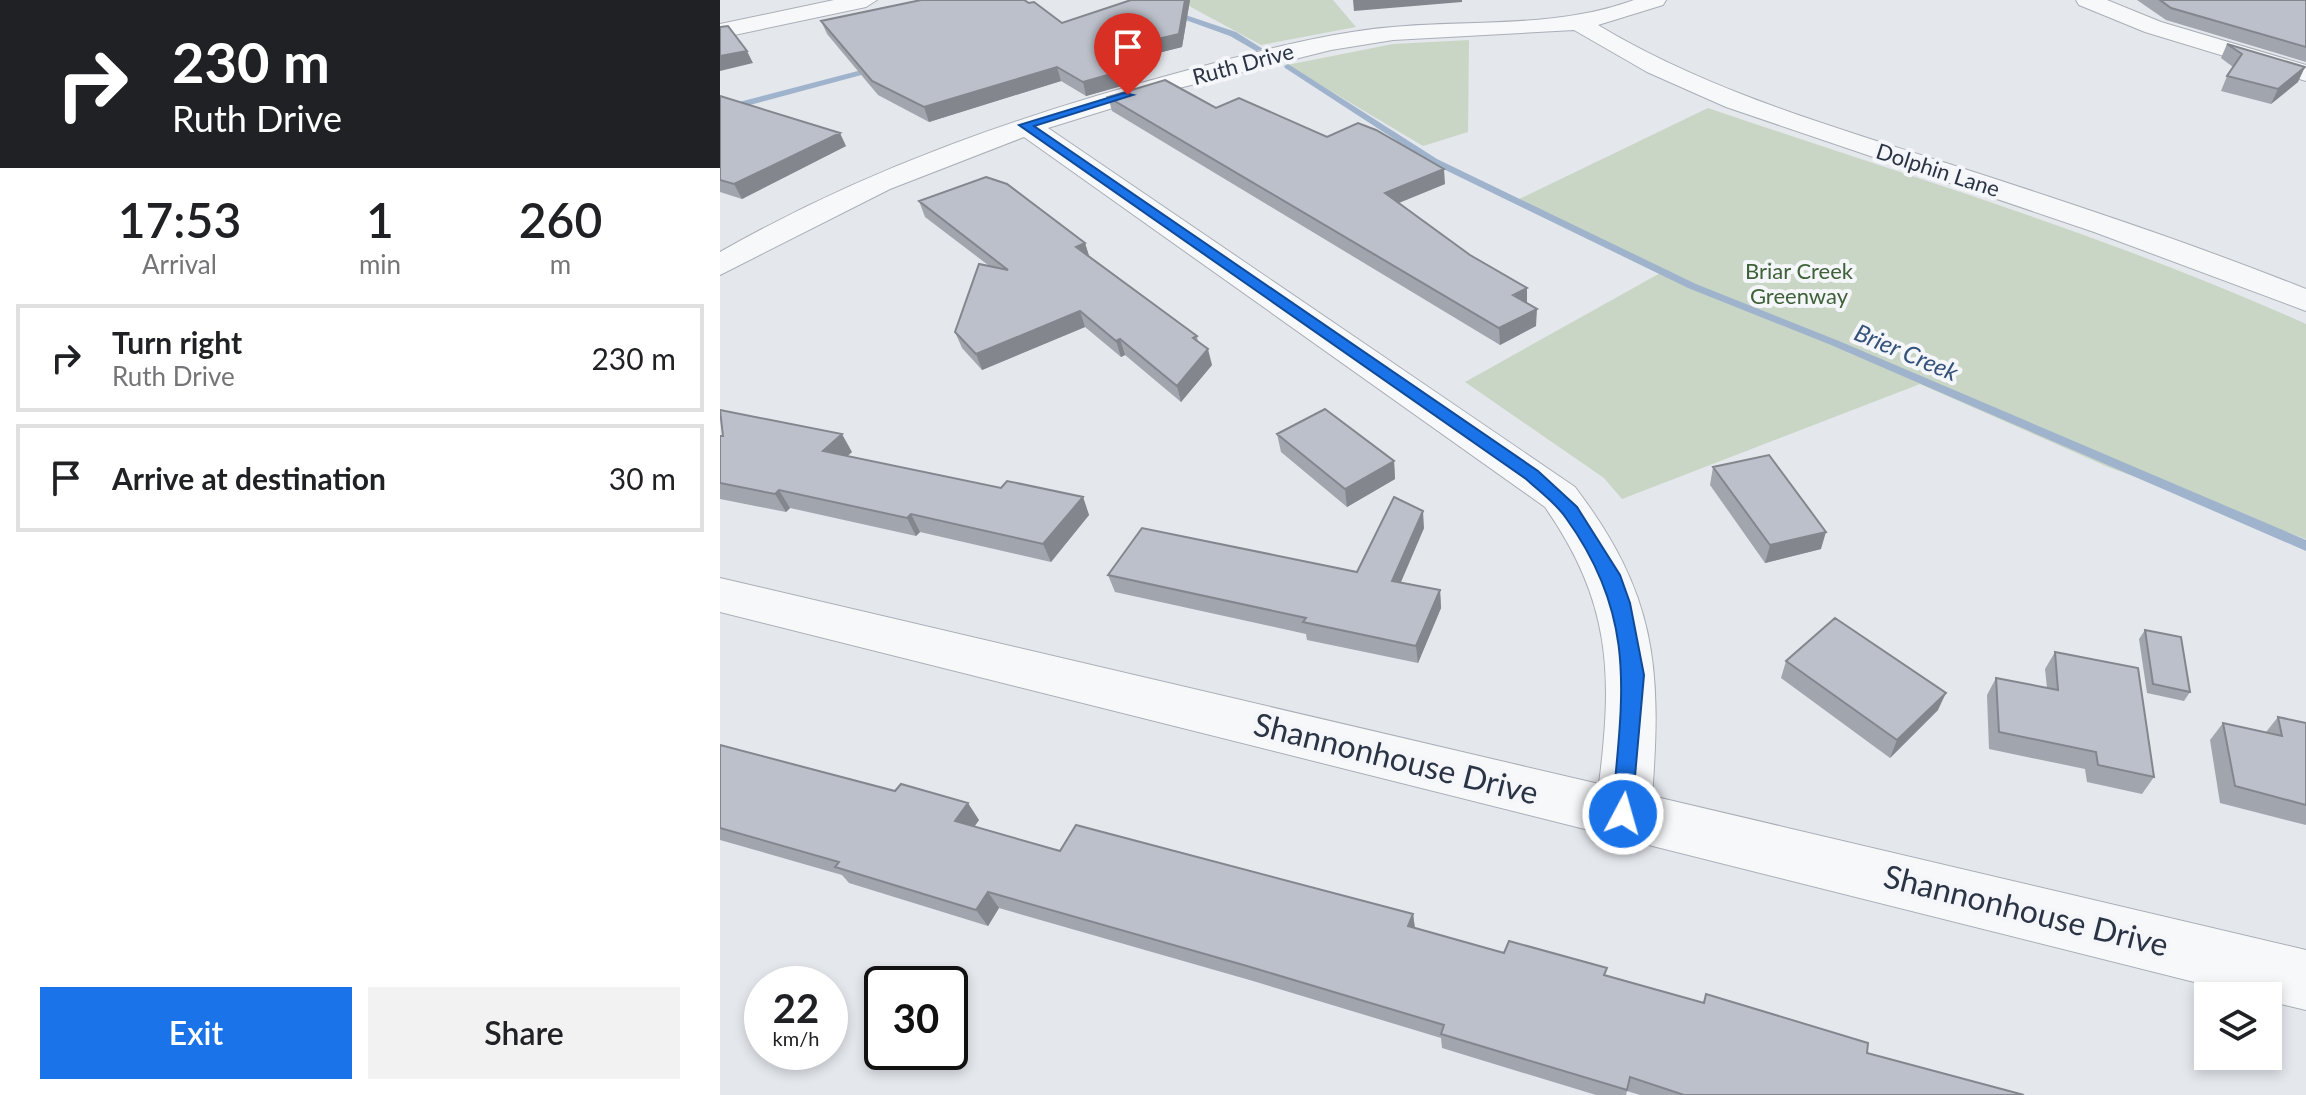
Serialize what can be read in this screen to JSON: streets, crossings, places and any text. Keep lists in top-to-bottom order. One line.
{"streets":{"street":["Ruth Drive","Dolphin Lane","Shannonhouse Drive"]},"crossings":[["Ruth Drive","Dolphin Lane"]],"water":["Brier Creek"],"parks":["Briar Creek Greenway"],"page":{"turn":["230 m","Ruth Drive"],"eta":["17:53","Arrival","1","min","260","m"],"list":[{"name":"Turn right","note":"Ruth Drive","value":"230 m"},{"name":"Arrive at destination","value":"30 m"}],"speed":"22 km/h","limit":"30","buttons":["Exit","Share"]}}
